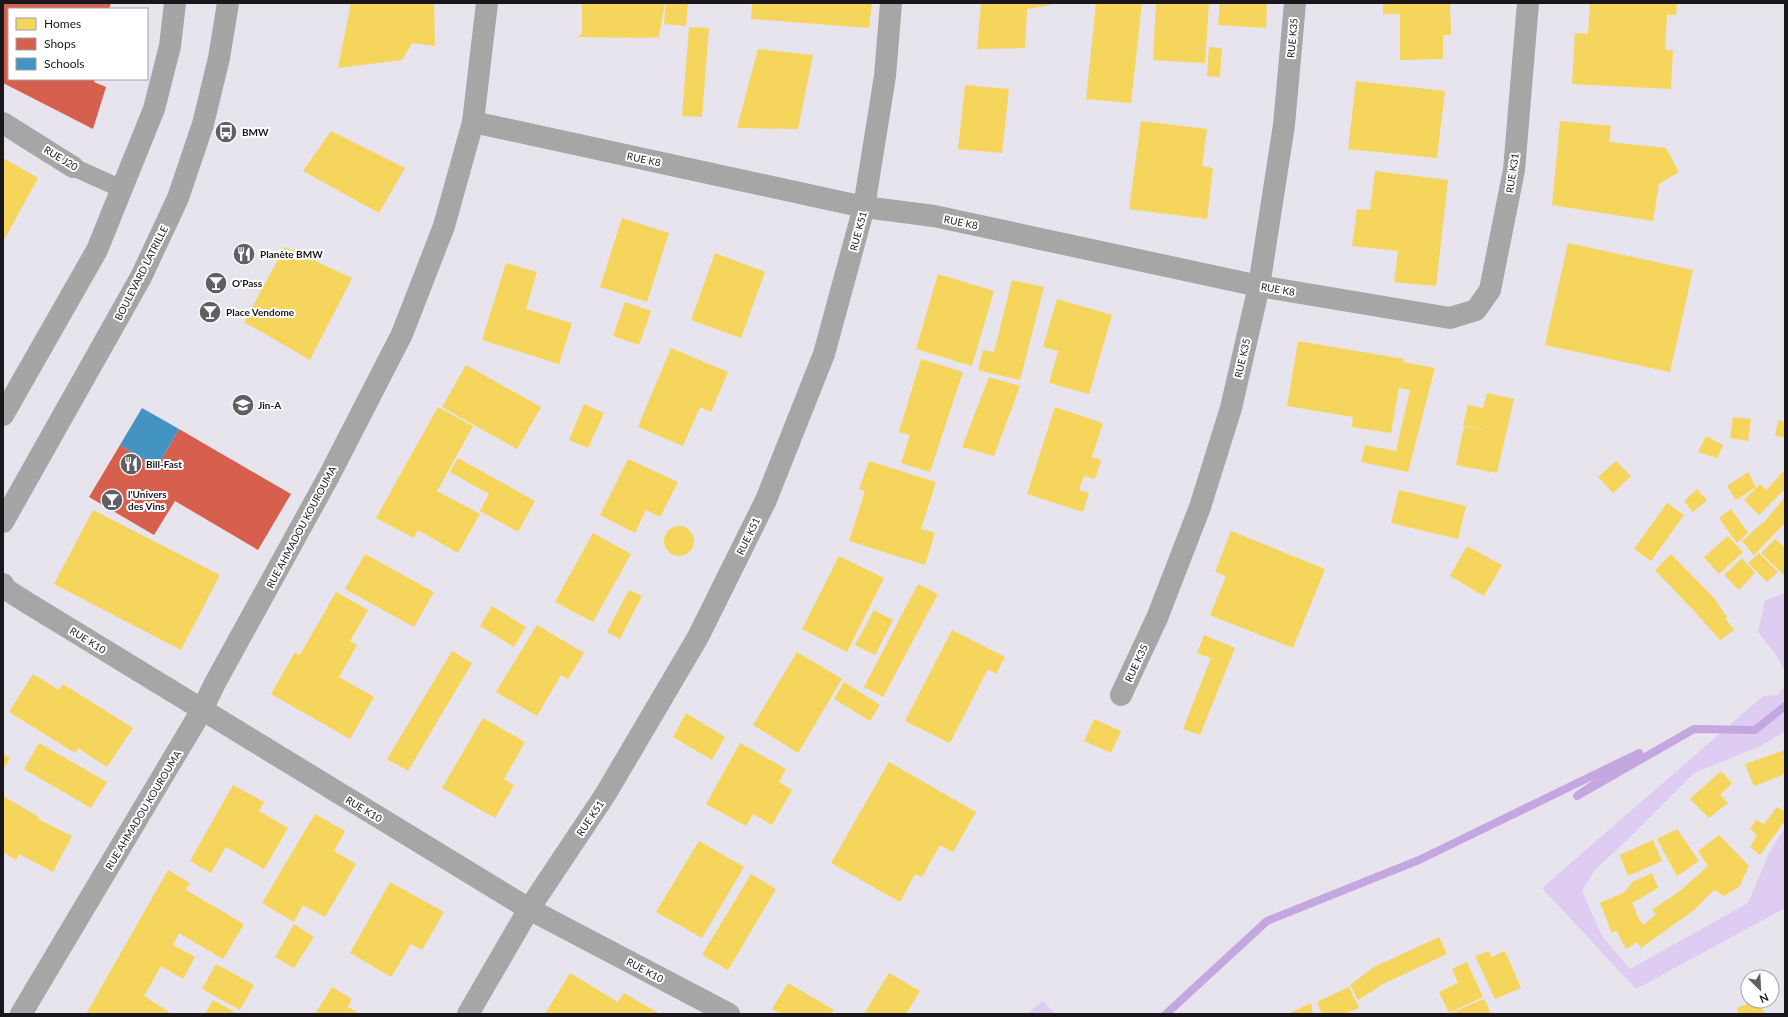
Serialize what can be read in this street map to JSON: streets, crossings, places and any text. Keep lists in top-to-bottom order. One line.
{"streets":{"main road":["BOULEVARD LATRILLE"],"street":["RUE K35","RUE J20","RUE K8","RUE K31","RUE K51","RUE AHMADOU KOUROUMA","RUE K10"]},"crossings":[["RUE K35","RUE K8"],["RUE K8","RUE K31"],["RUE K8","RUE K51"],["RUE K8","RUE AHMADOU KOUROUMA"],["RUE K51","RUE K10"],["RUE AHMADOU KOUROUMA","RUE K10"]],"places":{"bus stop":["BMW"],"restaurant":["Planète BMW","Bill-Fast"],"bar":["O'Pass","Place Vendome","l'Univers des Vins"],"school or university":["Jin-A"]},"legend":["Homes","Shops","Schools"],"north":"bottom right"}
